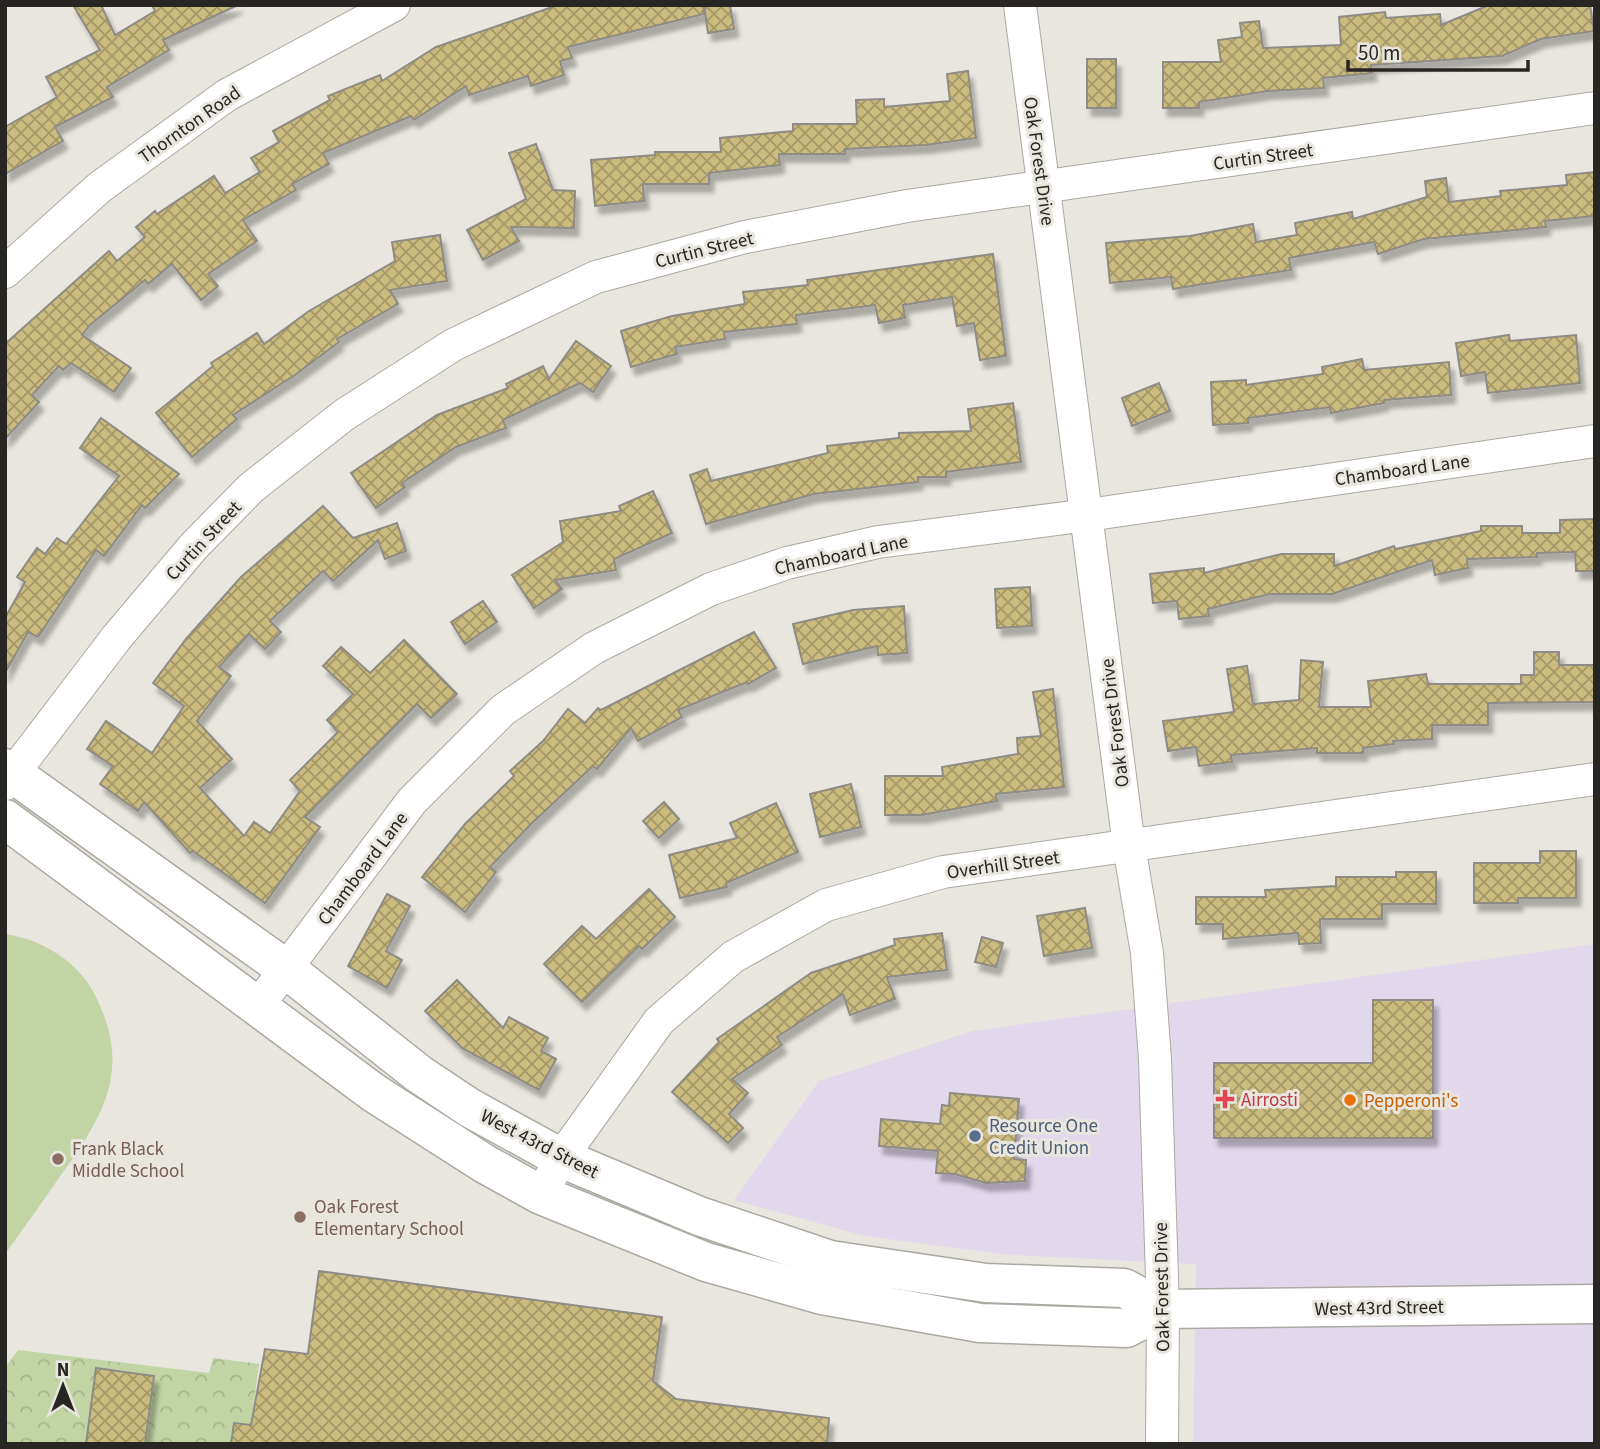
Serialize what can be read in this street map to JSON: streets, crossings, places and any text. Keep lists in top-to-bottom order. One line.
{"streets":{"main road":["West 43rd Street"],"street":["Thornton Road","Curtin Street","Oak Forest Drive","Chamboard Lane","Overhill Street"]},"crossings":[["Curtin Street","Oak Forest Drive"],["Curtin Street","West 43rd Street"],["Oak Forest Drive","Chamboard Lane"],["Oak Forest Drive","Overhill Street"],["Oak Forest Drive","West 43rd Street"],["Chamboard Lane","West 43rd Street"],["Overhill Street","West 43rd Street"]],"places":{"health":["Airrosti"],"other":["Pepperoni's","Resource One Credit Union","Frank Black Middle School","Oak Forest Elementary School"]},"scale_bar":"50 m","north":"top"}
